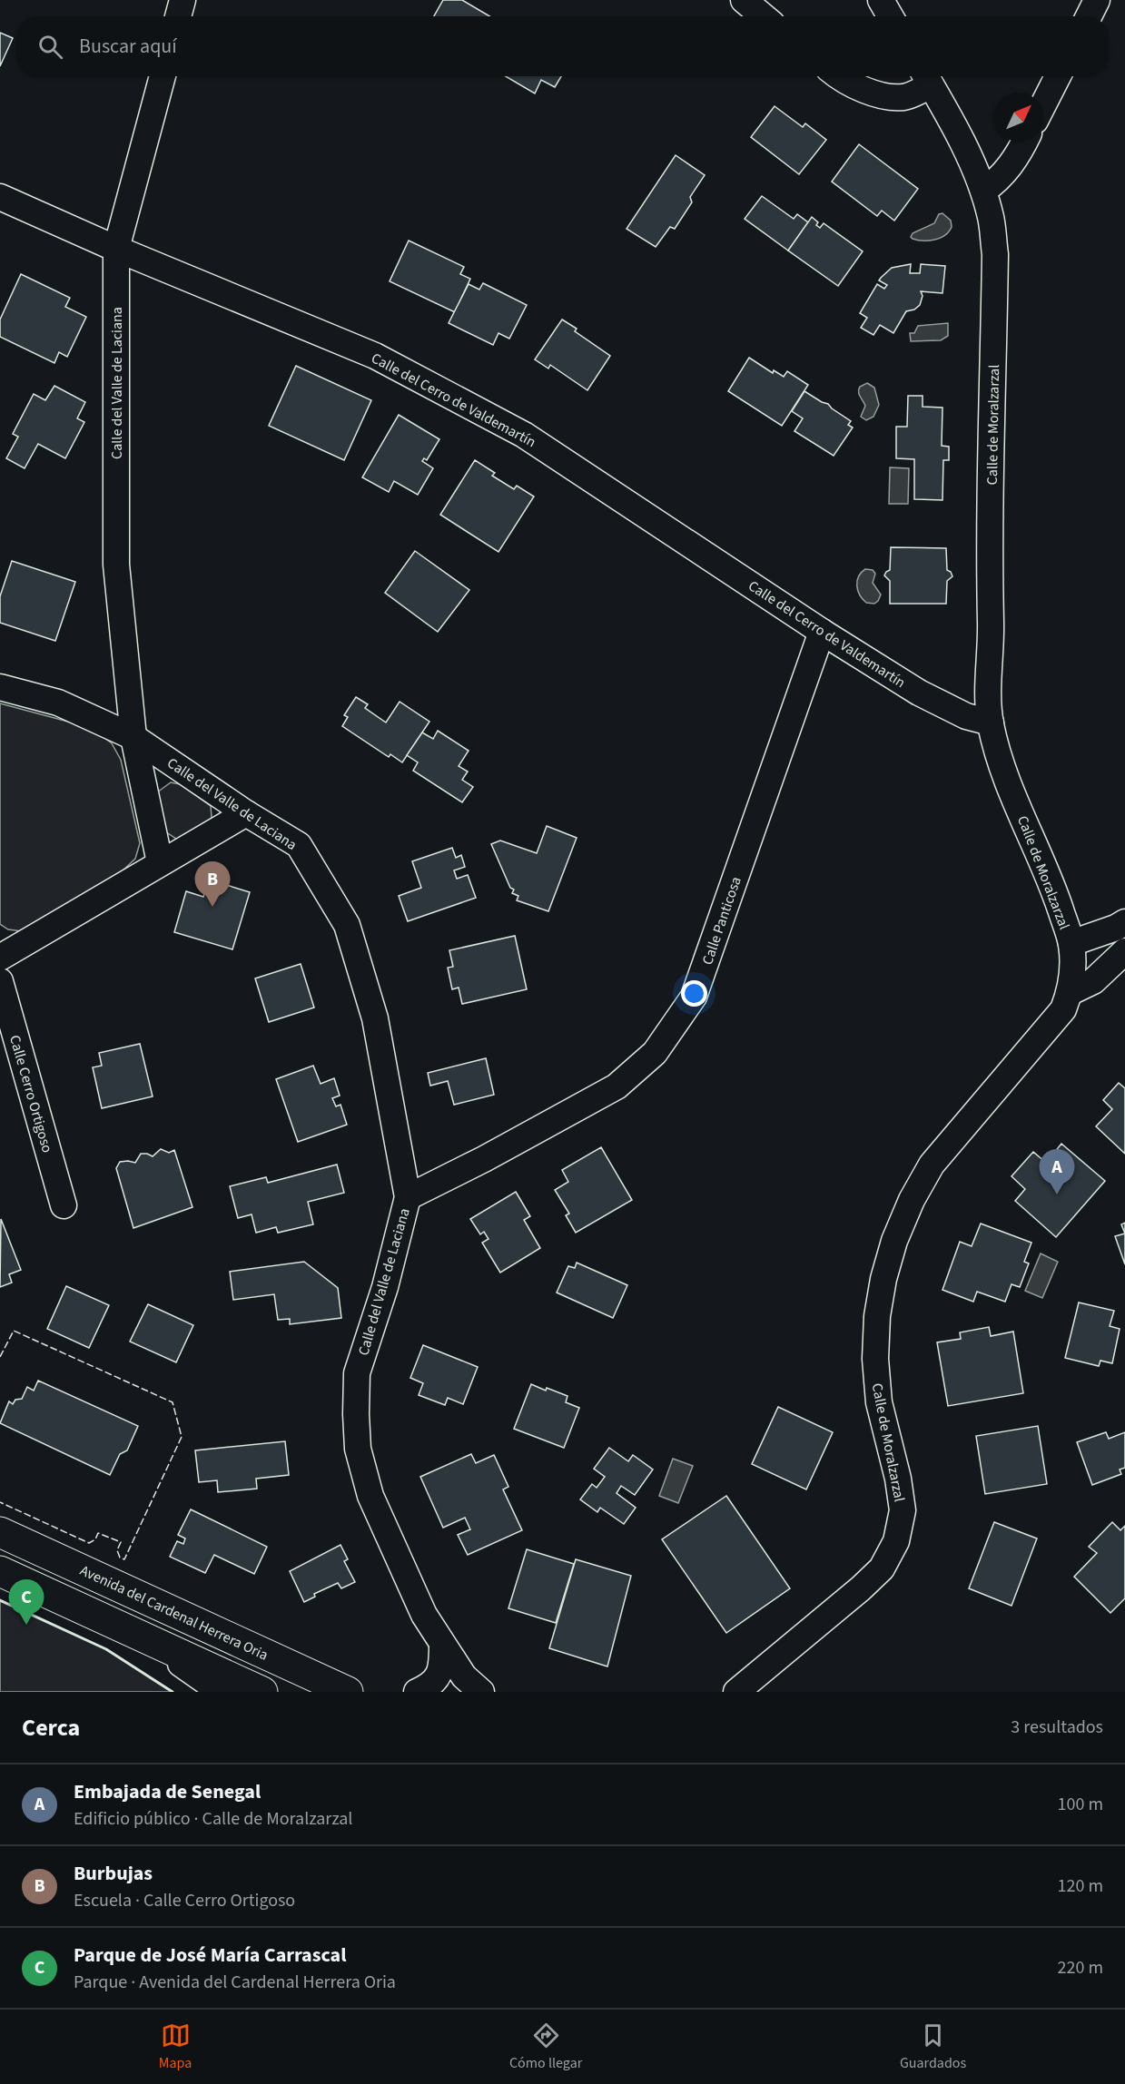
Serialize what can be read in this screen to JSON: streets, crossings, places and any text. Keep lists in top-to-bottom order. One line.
{"streets":{"main road":["Avenida del Cardenal Herrera Oria"],"street":["Calle del Valle de Laciana","Calle del Cerro de Valdemartín","Calle de Moralzarzal","Calle Panticosa","Calle Cerro Ortigoso"]},"crossings":[["Calle del Valle de Laciana","Calle del Cerro de Valdemartín"],["Calle del Valle de Laciana","Calle Panticosa"],["Calle del Cerro de Valdemartín","Calle de Moralzarzal"],["Calle del Cerro de Valdemartín","Calle Panticosa"]],"north":"top right","page":{"search":"Buscar aquí","pins":["B","A","C"],"heading":["Cerca","3 resultados"],"list":[{"mark":"A","name":"Embajada de Senegal","note":"Edificio público · Calle de Moralzarzal","value":"100 m"},{"mark":"B","name":"Burbujas","note":"Escuela · Calle Cerro Ortigoso","value":"120 m"},{"mark":"C","name":"Parque de José María Carrascal","note":"Parque · Avenida del Cardenal Herrera Oria","value":"220 m"}],"nav":["Mapa","Cómo llegar","Guardados"]}}
